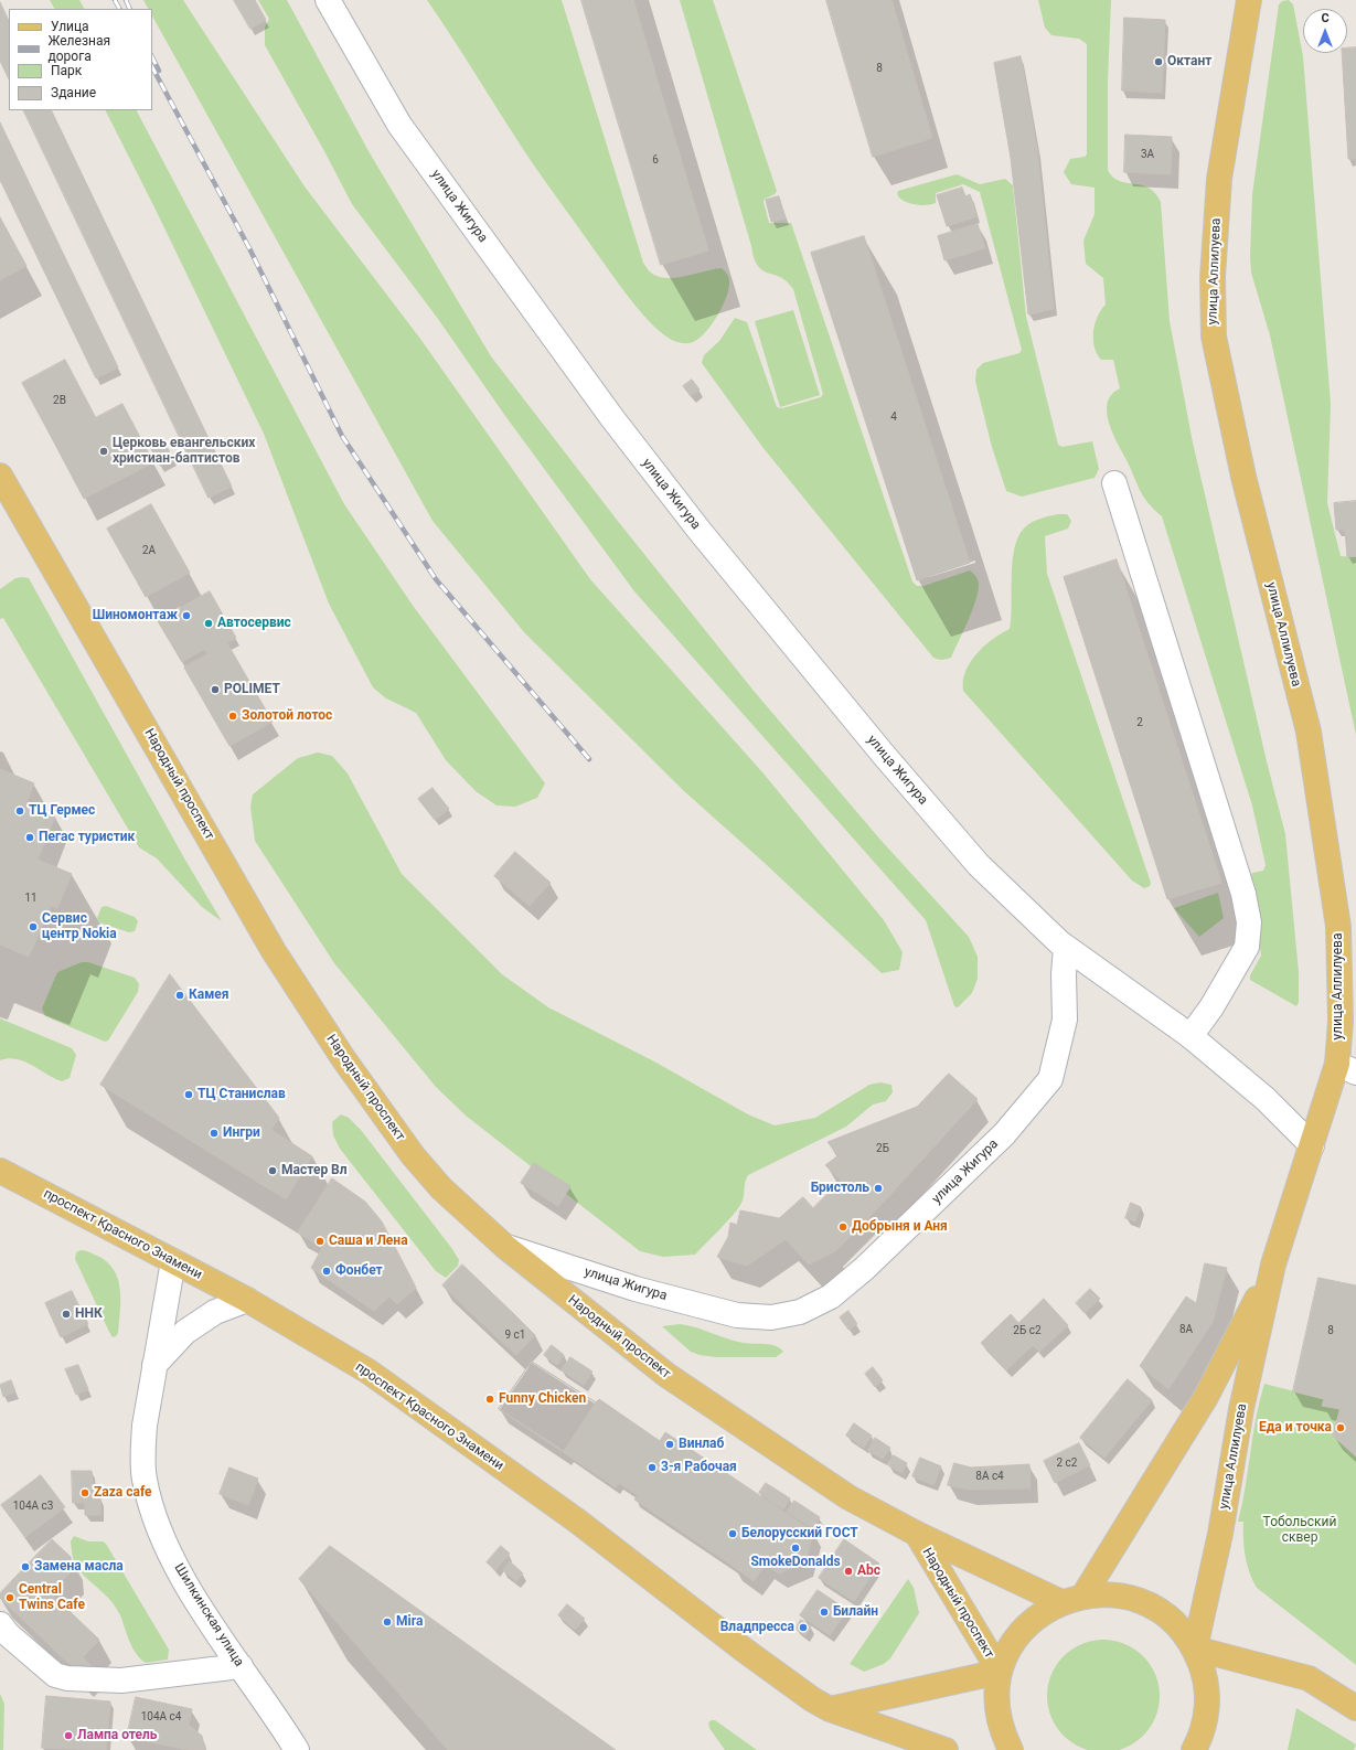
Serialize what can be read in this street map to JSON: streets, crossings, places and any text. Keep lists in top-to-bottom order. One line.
{"streets":{"main road":["улица Жигура","улица Аллилуева","Народный проспект","проспект Красного Знамени","Шилкинская улица"]},"crossings":[["улица Жигура","улица Аллилуева"],["улица Жигура","Народный проспект"],["улица Аллилуева","Народный проспект"],["проспект Красного Знамени","Шилкинская улица"]],"parks":["Тобольский сквер"],"places":["Октант","Церковь евангельских христиан-баптистов","Шиномонтаж","Автосервис","POLIMET","Золотой лотос","ТЦ Гермес","Пегас туристик","Сервис центр Nokia","Камея","ТЦ Станислав","Ингри","Мастер Вл","Бристоль","Добрыня и Аня","Саша и Лена","Фонбет","ННК","Funny Chicken","Еда и точка","Винлаб","3-я Рабочая","Zaza cafe","Белорусский ГОСТ","SmokeDonalds","Замена масла","Abc","Central Twins Cafe","Билайн","Mira","Владпресса","Лампа отель"],"house_numbers":["8","3А","6","2В","4","2А","2","11","2Б","8А","2Б с2","8","9 с1","2 с2","8А с4","104А с3","104А с4"],"legend":["Улица","Железная дорога","Парк","Здание"],"north":"top"}
